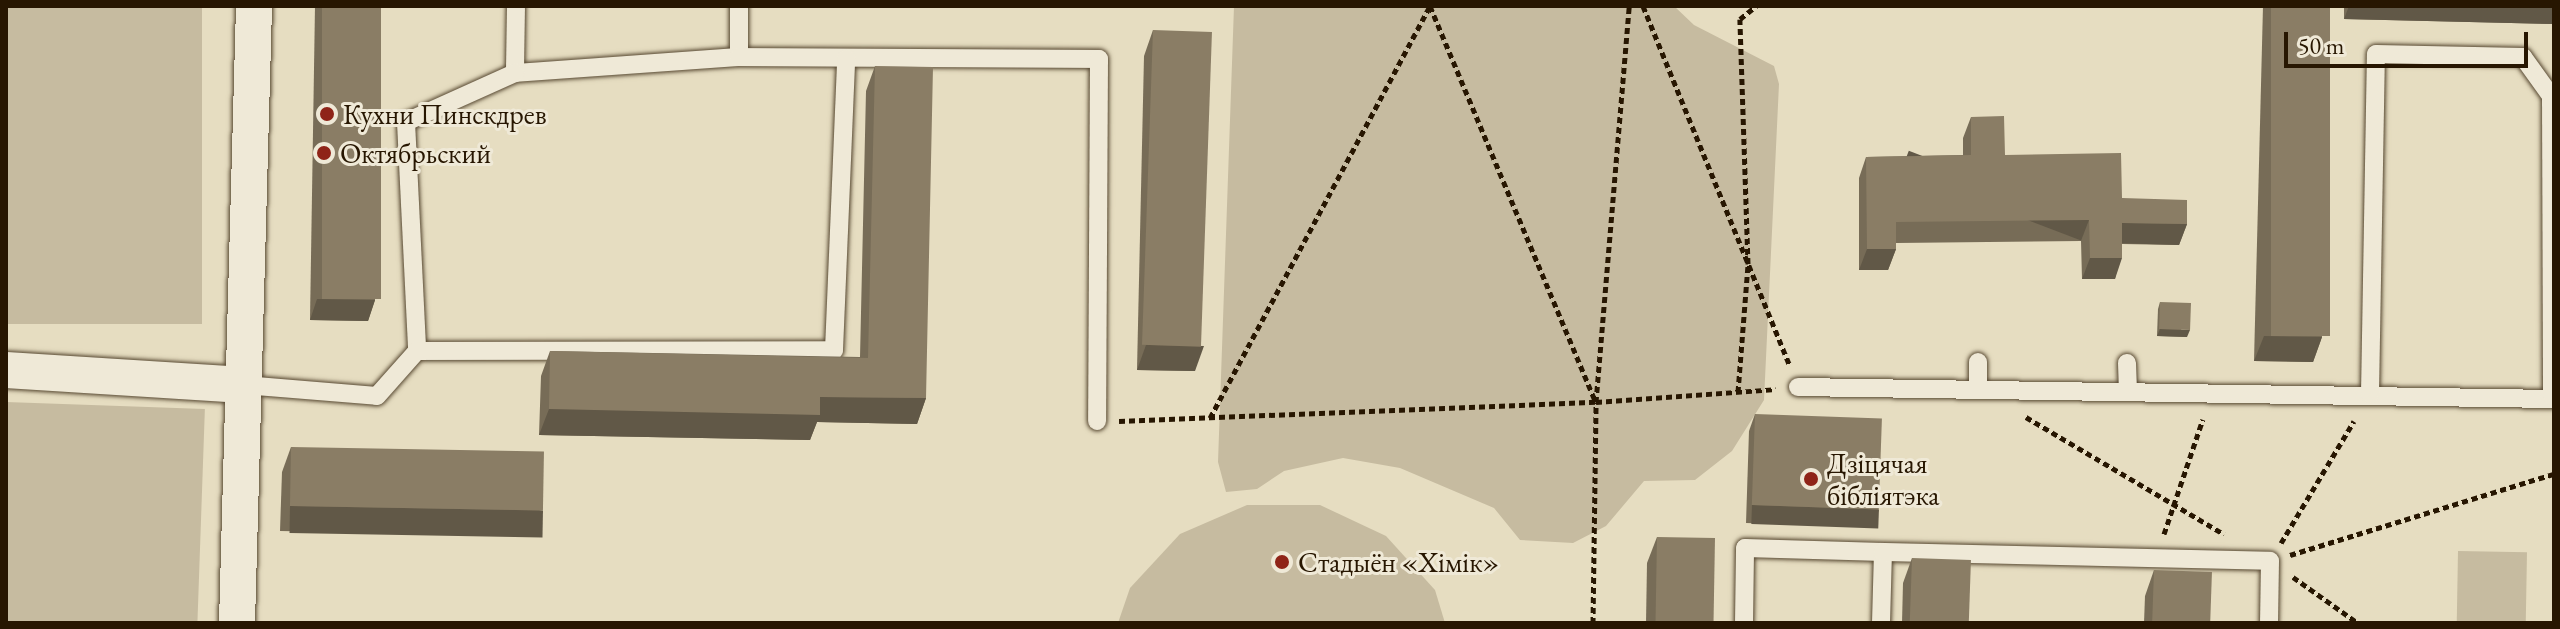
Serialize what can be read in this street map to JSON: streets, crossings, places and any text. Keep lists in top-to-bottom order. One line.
{"places":["Кухни Пинскдрев","Октябрьский","Дзіцячая бібліятэка","Стадыён «Хімік»"],"scale_bar":"50 m"}
